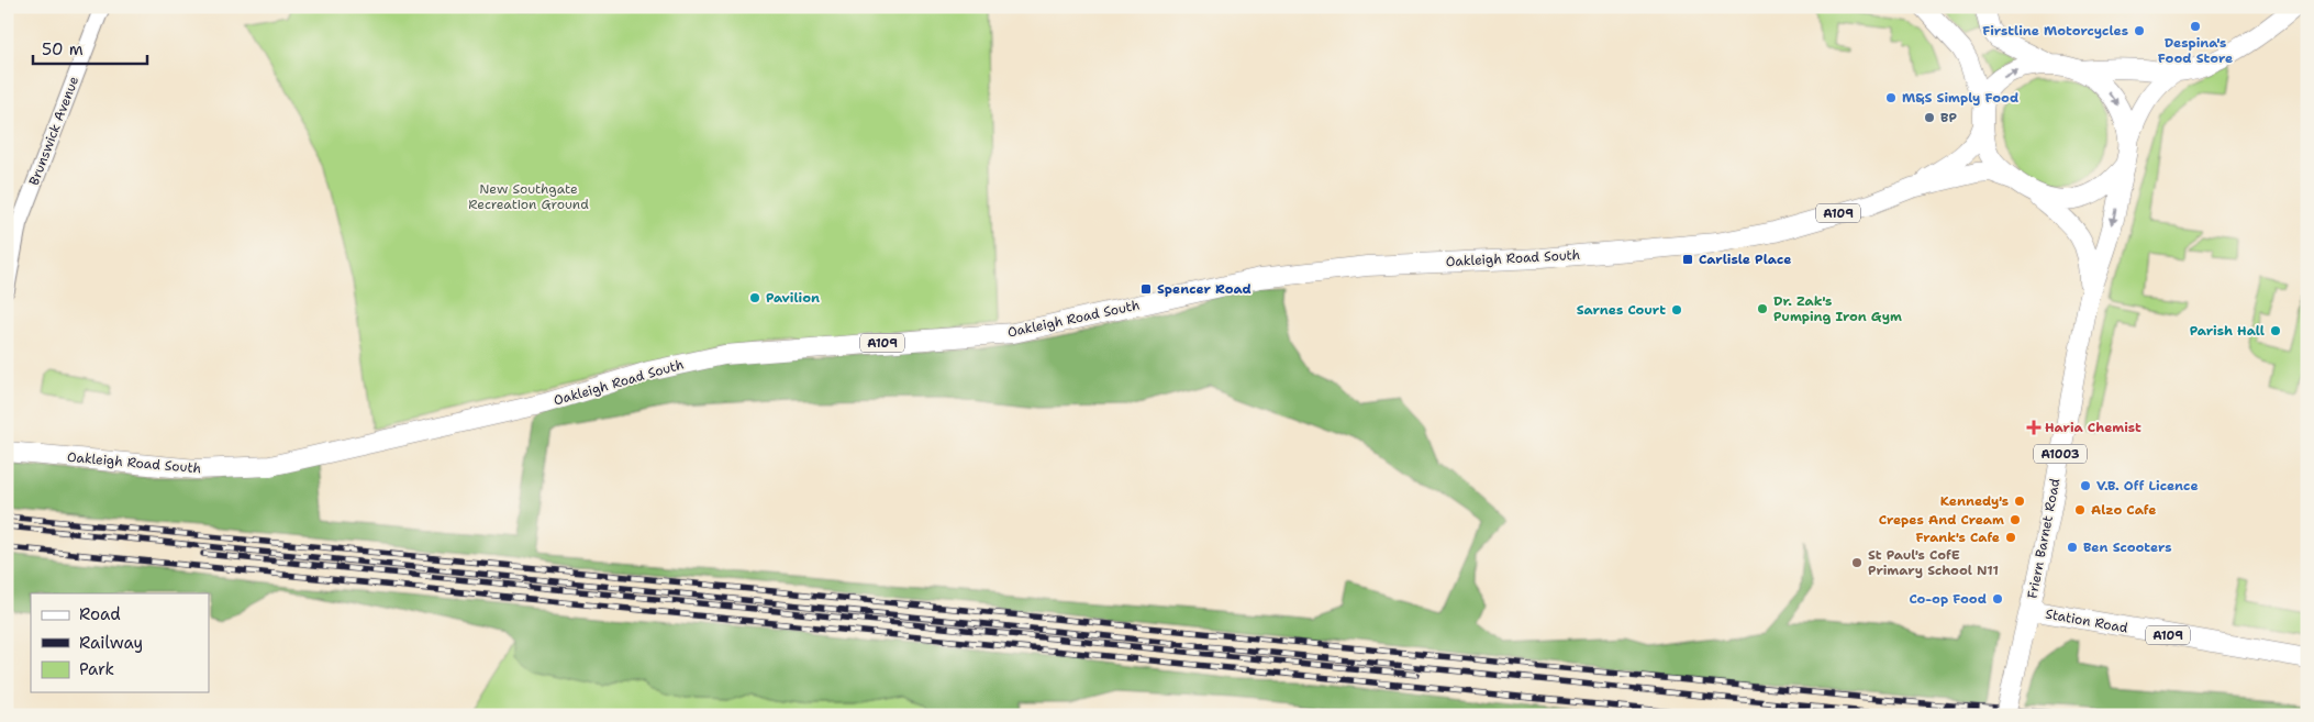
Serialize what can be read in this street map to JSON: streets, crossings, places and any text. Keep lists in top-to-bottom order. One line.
{"streets":{"main road":["A109","Oakleigh Road South","A1003","Friern Barnet Road","Station Road"],"street":["Brunswick Avenue"]},"crossings":[["Oakleigh Road South","A1003"],["Oakleigh Road South","Friern Barnet Road"],["A1003","Friern Barnet Road"],["Friern Barnet Road","Station Road"]],"parks":["New Southgate Recreation Ground"],"places":{"other":["Despina's Food Store","Firstline Motorcycles","M&S Simply Food","BP","Pavilion","Dr. Zak's Pumping Iron Gym","Sarnes Court","Parish Hall","V.B. Off Licence","Kennedy's","Alzo Cafe","Crepes And Cream","Frank's Cafe","Ben Scooters","St Paul's CofE Primary School N11","Co-op Food"],"transit":["Carlisle Place","Spencer Road"],"health":["Haria Chemist"]},"legend":["Road","Railway","Park"],"scale_bar":"50 m"}
